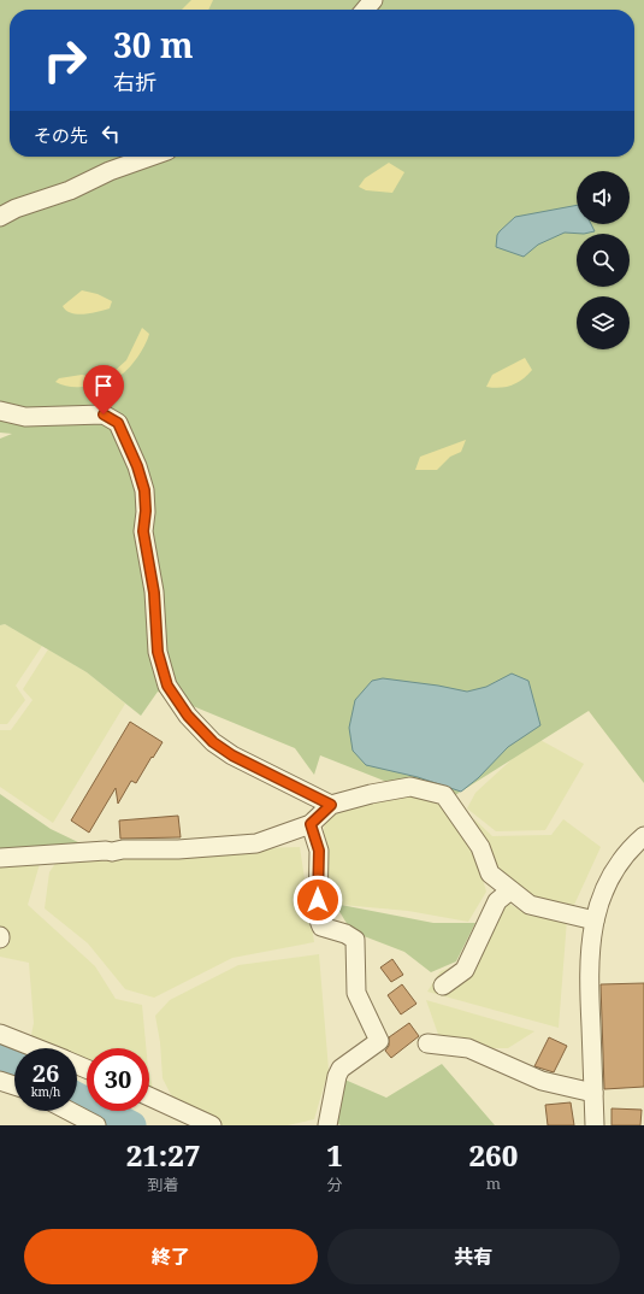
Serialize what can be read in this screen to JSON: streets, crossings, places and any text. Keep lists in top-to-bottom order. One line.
{"page":{"turn":["30 m","右折"],"then":"その先","speed":"26 km/h","limit":"30","eta":["21:27","到着","1","分","260","m"],"buttons":["終了","共有"]}}
